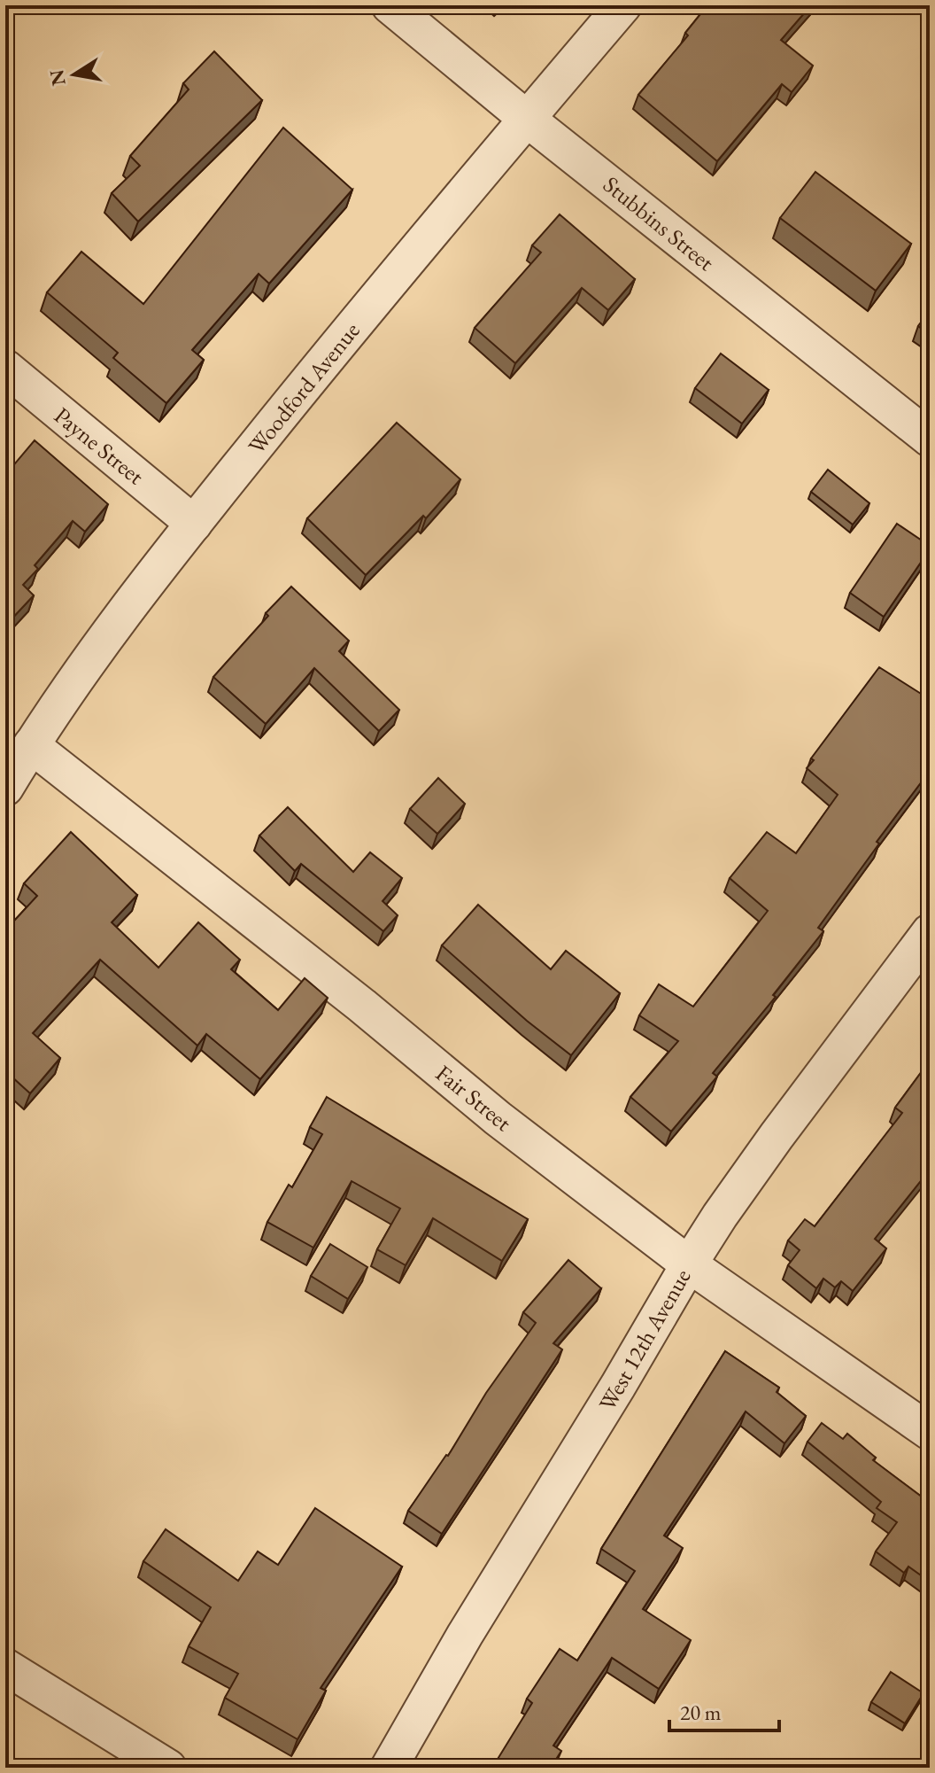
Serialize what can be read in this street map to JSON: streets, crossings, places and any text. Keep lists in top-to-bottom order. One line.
{"streets":{"street":["Stubbins Street","Woodford Avenue","Payne Street","Fair Street","West 12th Avenue"]},"crossings":[["Stubbins Street","Woodford Avenue"],["Woodford Avenue","Payne Street"],["Woodford Avenue","Fair Street"],["Fair Street","West 12th Avenue"]],"scale_bar":"20 m","north":"left"}
